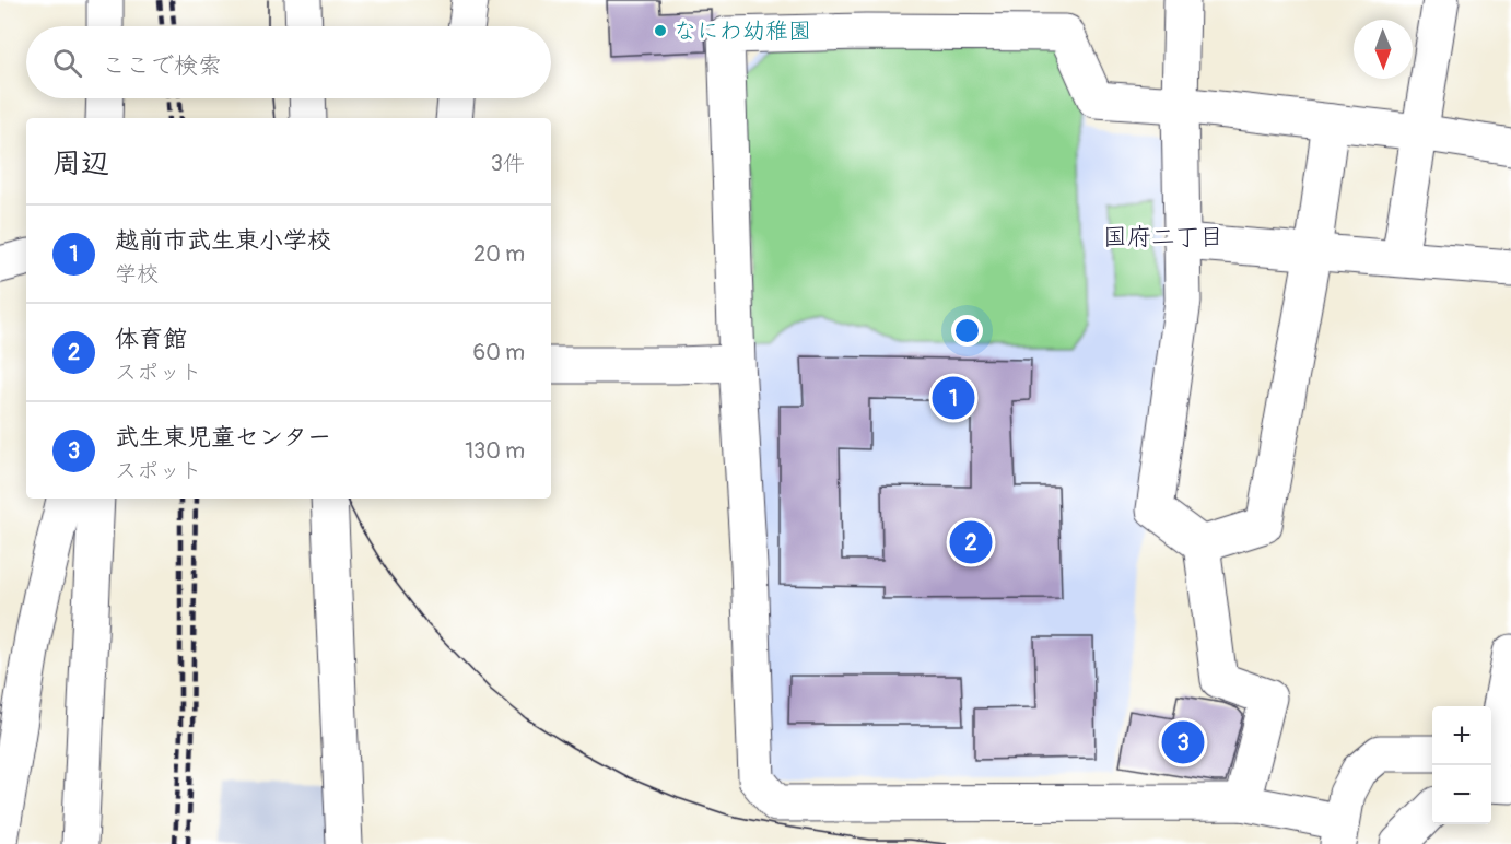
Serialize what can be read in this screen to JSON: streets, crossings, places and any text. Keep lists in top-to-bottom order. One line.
{"districts":["国府二丁目"],"places":["なにわ幼稚園"],"north":"bottom","page":{"search":"ここで検索","heading":["周辺","3件"],"list":[{"mark":"1","name":"越前市武生東小学校","note":"学校","value":"20 m"},{"mark":"2","name":"体育館","note":"スポット","value":"60 m"},{"mark":"3","name":"武生東児童センター","note":"スポット","value":"130 m"}],"pins":["1","2","3"],"map_buttons":["+","−"]}}
